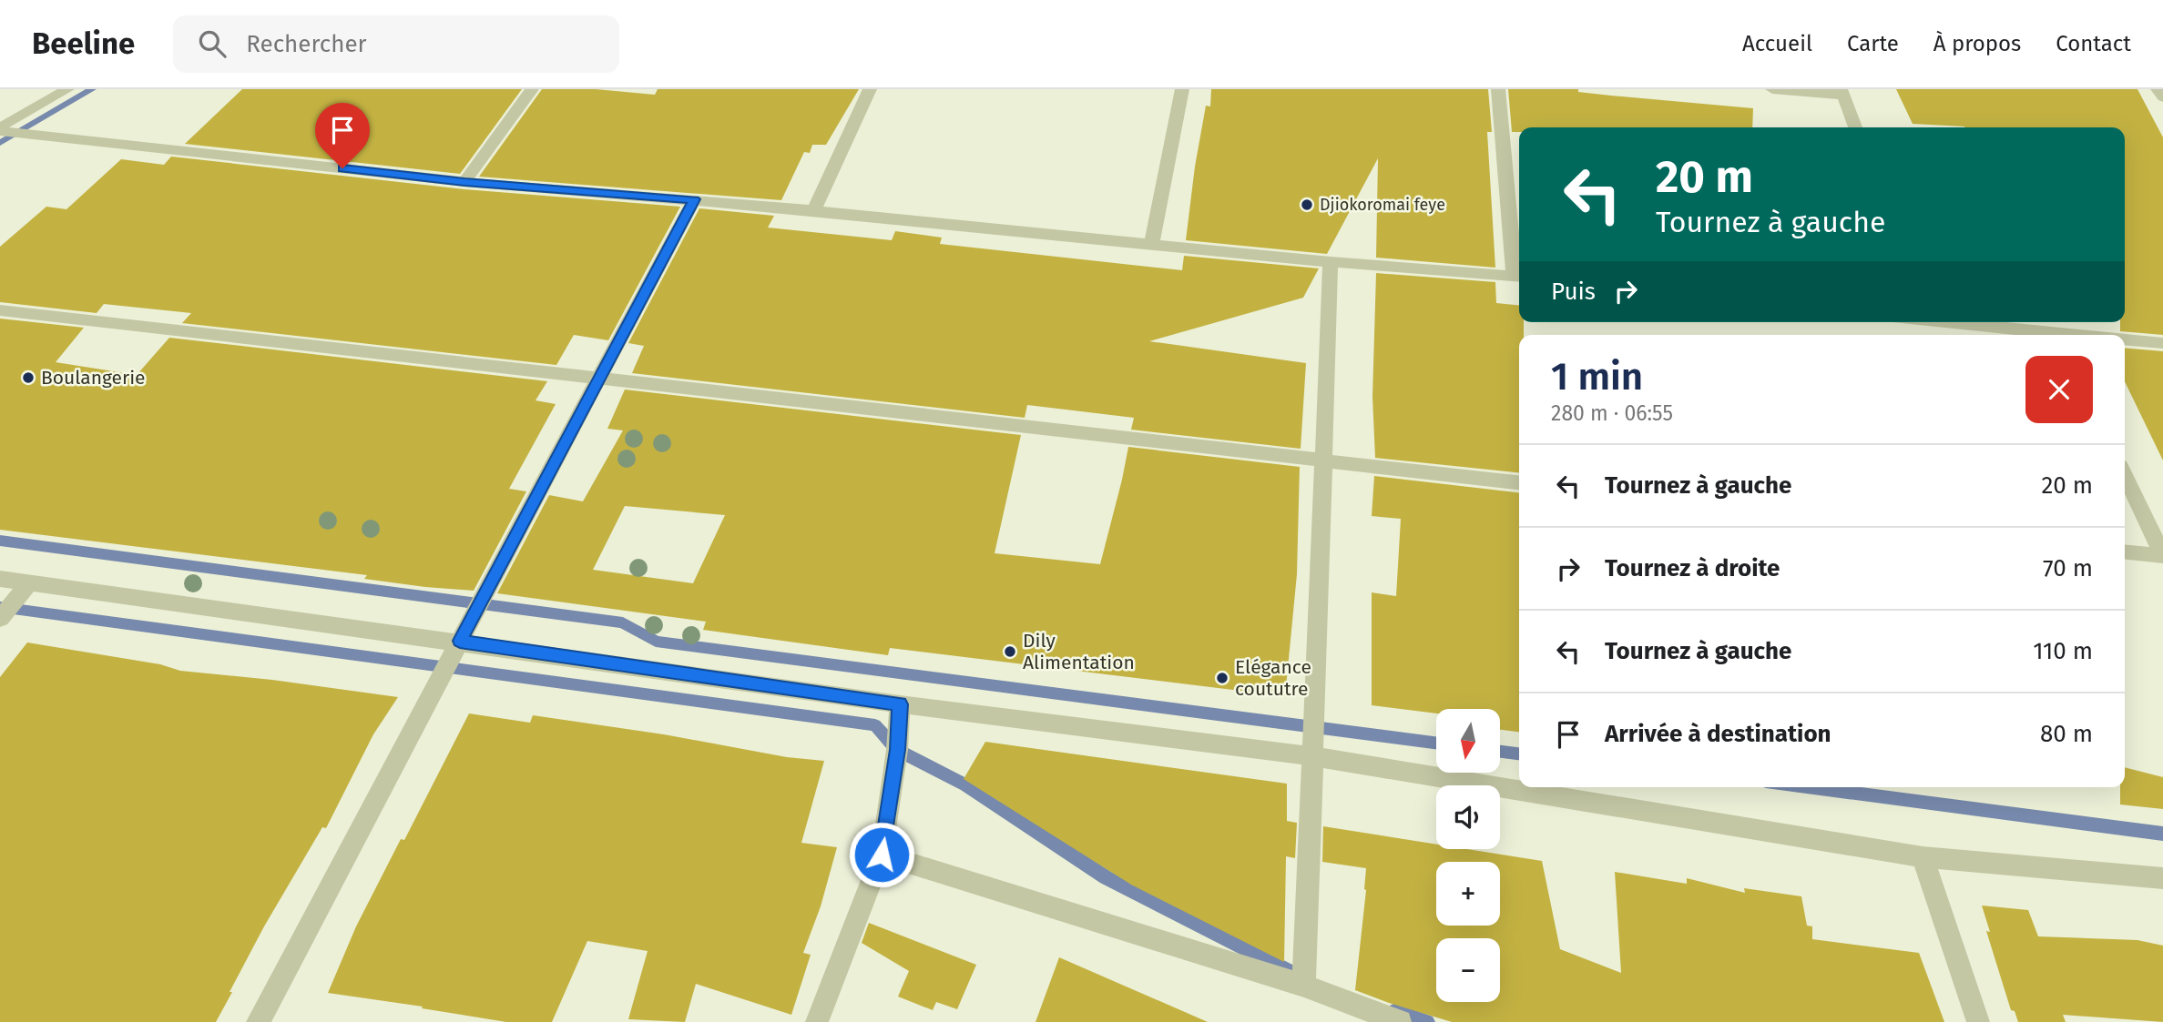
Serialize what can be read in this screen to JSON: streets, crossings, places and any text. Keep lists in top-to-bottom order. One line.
{"places":["Djiokoromai feye","Boulangerie","Dily Alimentation","Elégance coututre"],"north":"bottom","page":{"header":"Beeline","search":"Rechercher","nav":["Accueil","Carte","À propos","Contact"],"turn":["20 m","Tournez à gauche"],"then":"Puis","heading":["1 min","280 m · 06:55"],"list":[{"name":"Tournez à gauche","value":"20 m"},{"name":"Tournez à droite","value":"70 m"},{"name":"Tournez à gauche","value":"110 m"},{"name":"Arrivée à destination","value":"80 m"}],"map_buttons":["+","−"]}}
